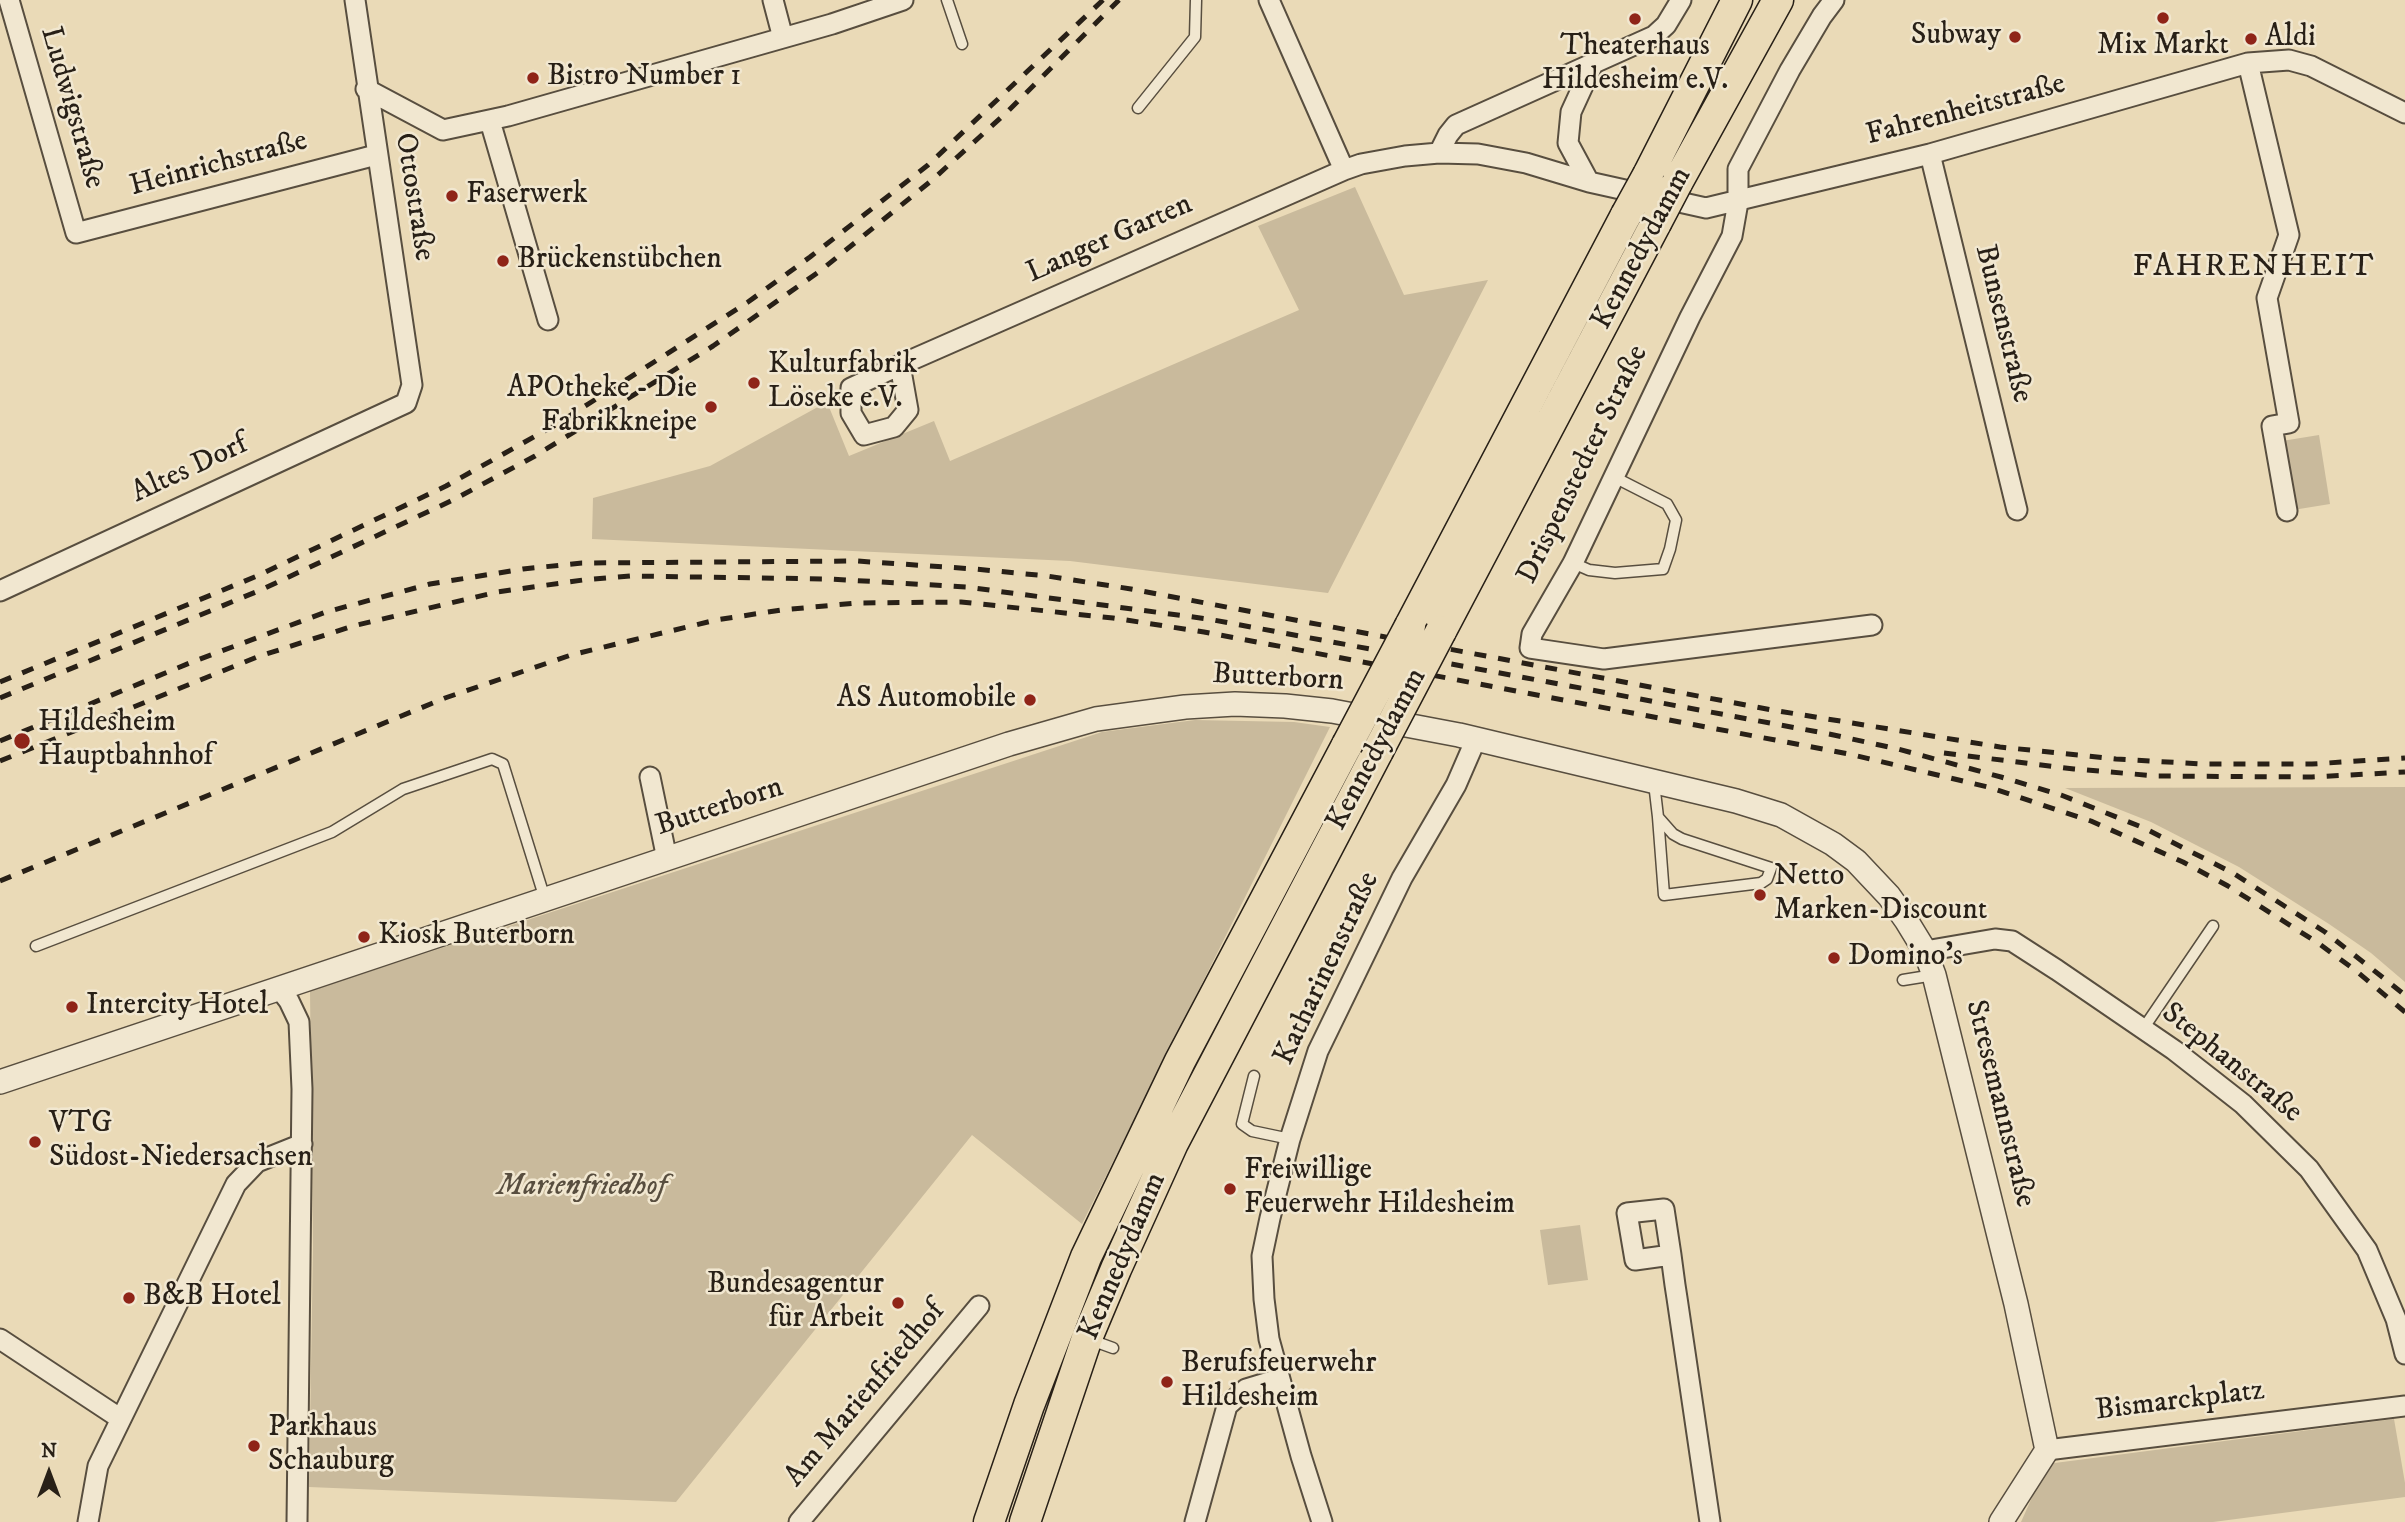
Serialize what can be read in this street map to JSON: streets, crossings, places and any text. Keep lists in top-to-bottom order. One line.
{"streets":{"main road":["Kennedydamm"],"street":["Ludwigstraße","Fahrenheitstraße","Heinrichstraße","Ottostraße","Langer Garten","Bunsenstraße","Drispenstedter Straße","Altes Dorf","Butterborn","Katharinenstraße","Stephanstraße","Stresemannstraße","Am Marienfriedhof","Bismarckplatz"]},"crossings":[["Ludwigstraße","Heinrichstraße"],["Fahrenheitstraße","Langer Garten"],["Fahrenheitstraße","Bunsenstraße"],["Fahrenheitstraße","Drispenstedter Straße"],["Heinrichstraße","Ottostraße"],["Ottostraße","Altes Dorf"],["Langer Garten","Drispenstedter Straße"],["Butterborn","Katharinenstraße"],["Butterborn","Stresemannstraße"],["Katharinenstraße","Stresemannstraße"],["Stephanstraße","Stresemannstraße"],["Stresemannstraße","Bismarckplatz"]],"districts":["FAHRENHEIT"],"parks":["Marienfriedhof"],"places":["Mix Markt","Theaterhaus Hildesheim e.V.","Subway","Aldi","Bistro Number 1","Faserwerk","Brückenstübchen","Kulturfabrik Löseke e.V.","APOtheke - Die Fabrikkneipe","AS Automobile","Hildesheim Hauptbahnhof","Netto Marken-Discount","Kiosk Buterborn","Domino's","Intercity Hotel","VTG Südost-Niedersachsen","Freiwillige Feuerwehr Hildesheim","B&B Hotel","Bundesagentur für Arbeit","Berufsfeuerwehr Hildesheim","Parkhaus Schauburg"],"north":"top"}
